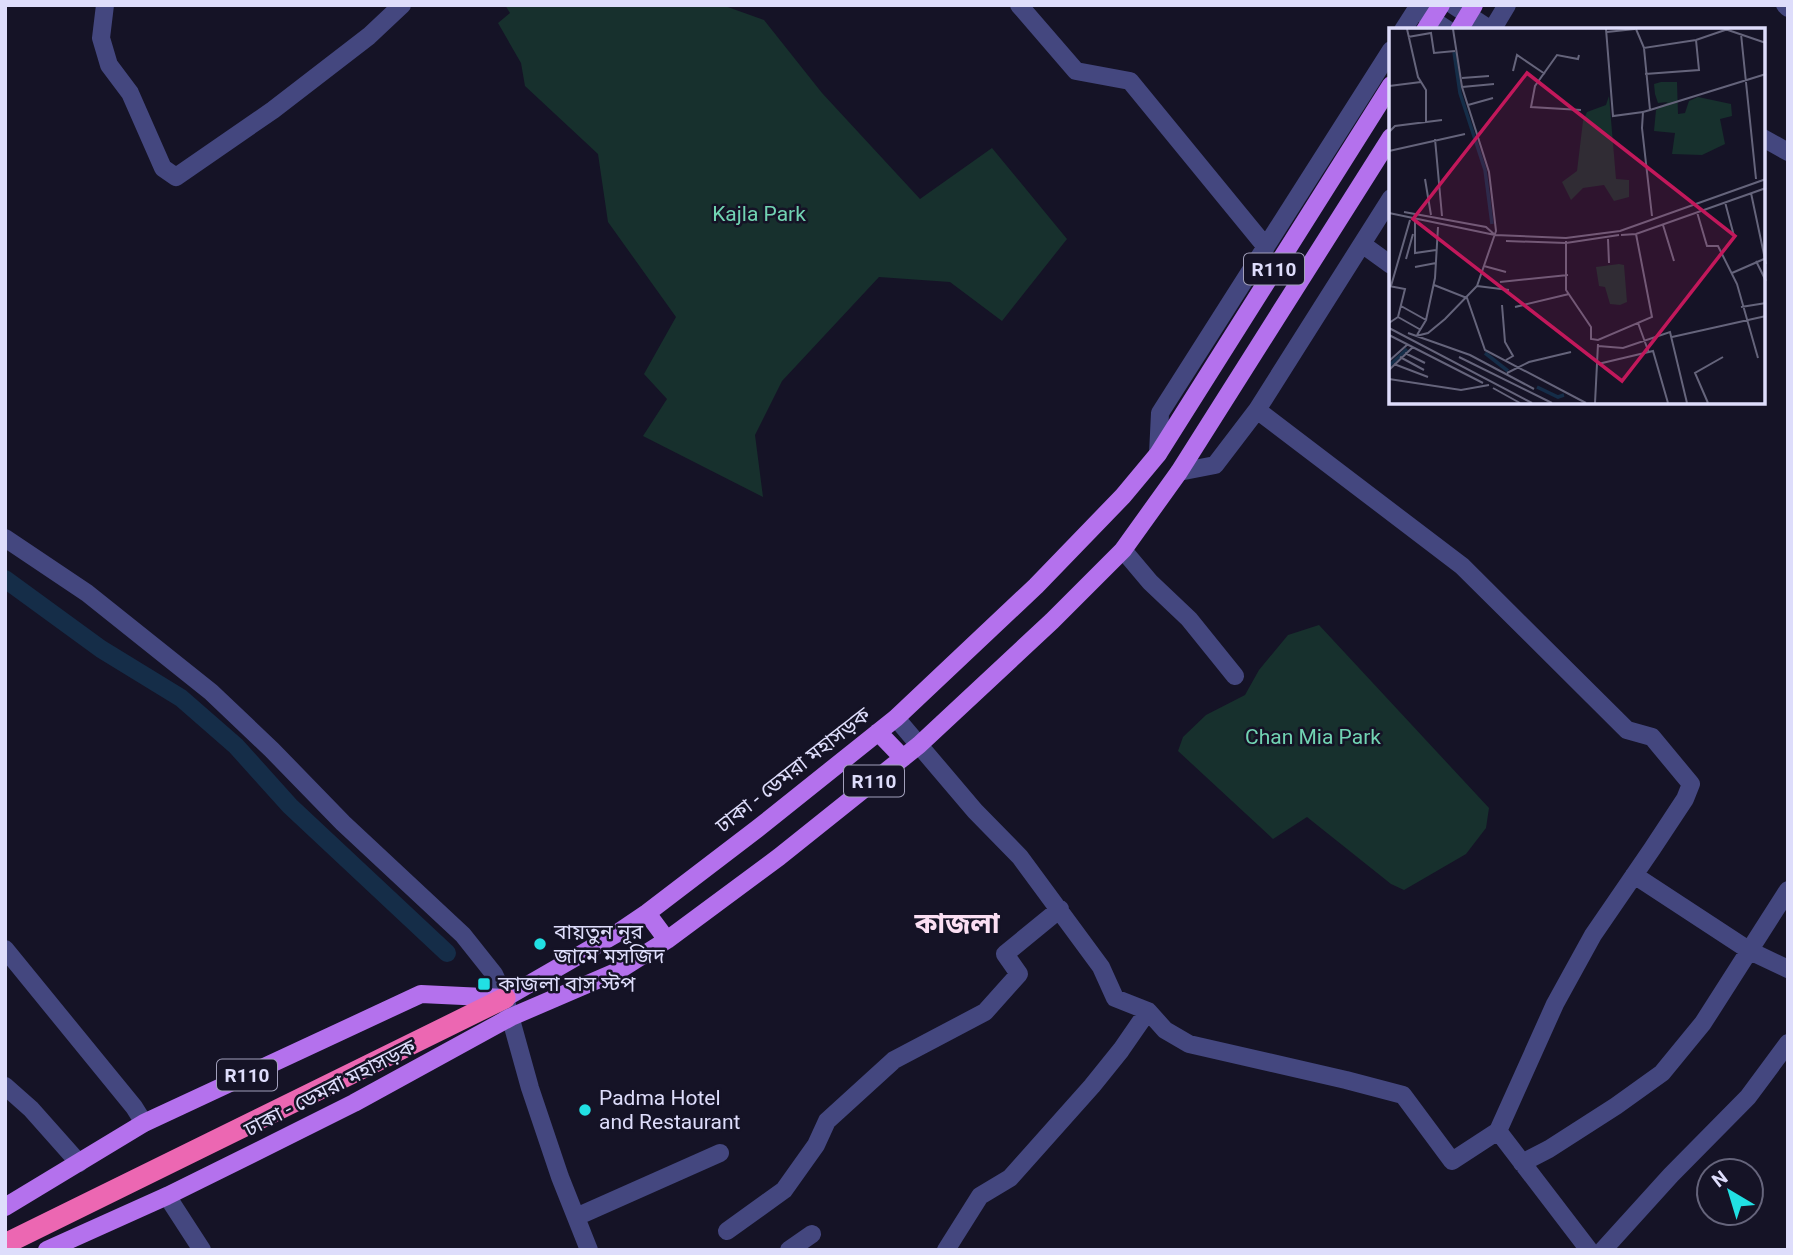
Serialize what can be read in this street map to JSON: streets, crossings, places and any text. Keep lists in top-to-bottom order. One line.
{"streets":{"main road":["R110","ঢাকা - ডেমরা মহাসড়ক"]},"districts":["কাজলা"],"parks":["Kajla Park","Chan Mia Park"],"places":{"other":["বায়তুন নূর জামে মসজিদ","Padma Hotel and Restaurant"],"transit":["কাজলা বাস স্টপ"]},"north":"top left"}
